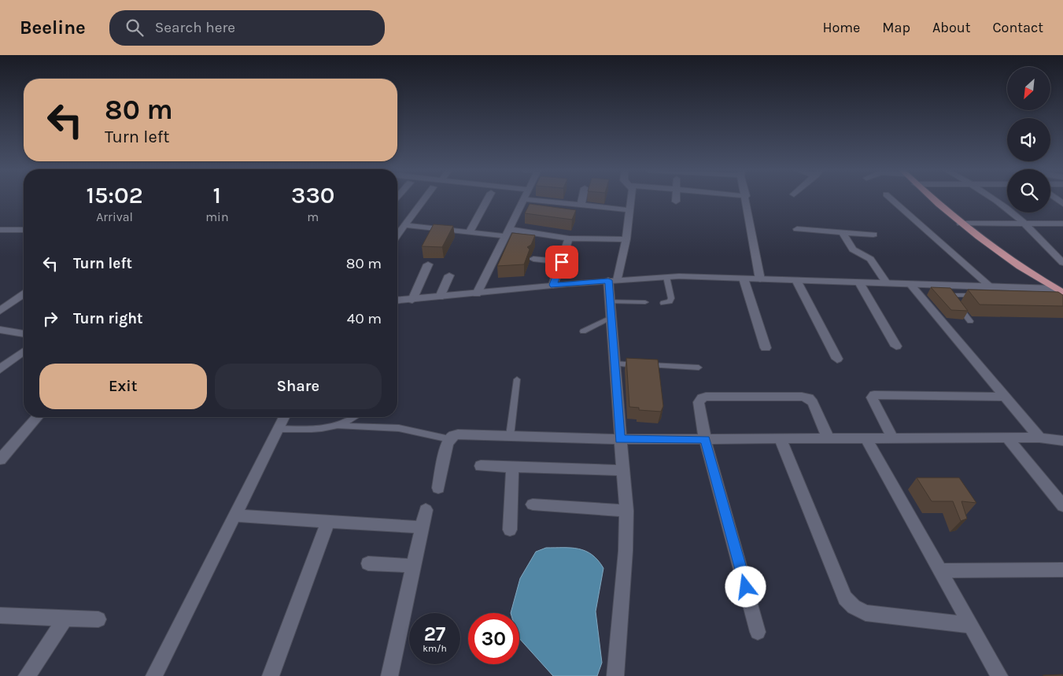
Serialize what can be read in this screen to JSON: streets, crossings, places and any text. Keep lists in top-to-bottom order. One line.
{"north":"bottom left","page":{"header":"Beeline","search":"Search here","nav":["Home","Map","About","Contact"],"turn":["80 m","Turn left"],"eta":["15:02","Arrival","1","min","330","m"],"list":[{"name":"Turn left","value":"80 m"},{"name":"Turn right","value":"40 m"}],"buttons":["Exit","Share"],"speed":"27 km/h","limit":"30"}}
